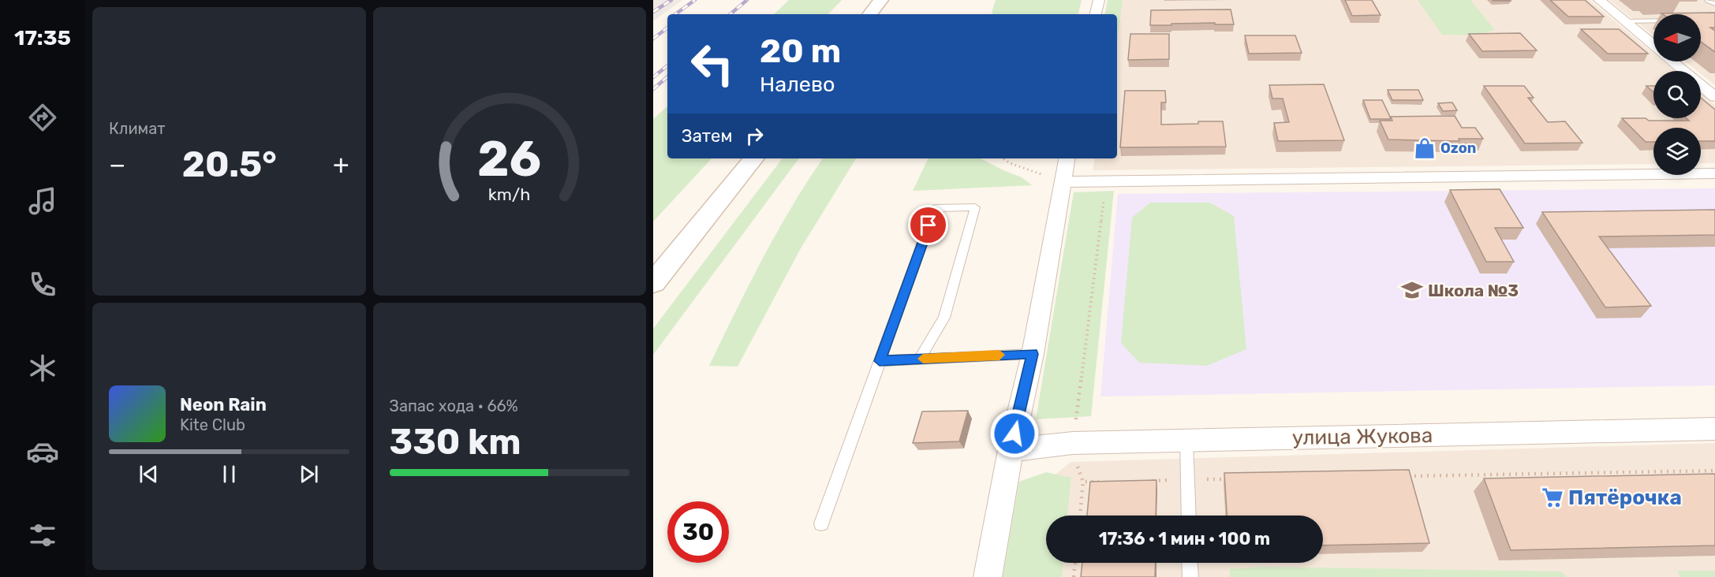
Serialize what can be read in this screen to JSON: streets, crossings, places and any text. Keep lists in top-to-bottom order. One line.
{"streets":{"street":["улица Жукова"]},"places":{"shop":["Ozon"],"school or university":["Школа №3"],"supermarket":["Пятёрочка"]},"north":"left","page":{"tabs":"17:35","tile":["Климат",["Запас хода · 66%","330 km"]],"turn":["20 m","Налево"],"then":"Затем","heat":["−","20.5°","+"],"song":["Neon Rain","Kite Club"],"limit":"30","trip":"17:36 · 1 мин · 100 m","gauge":["26","km/h"]}}
